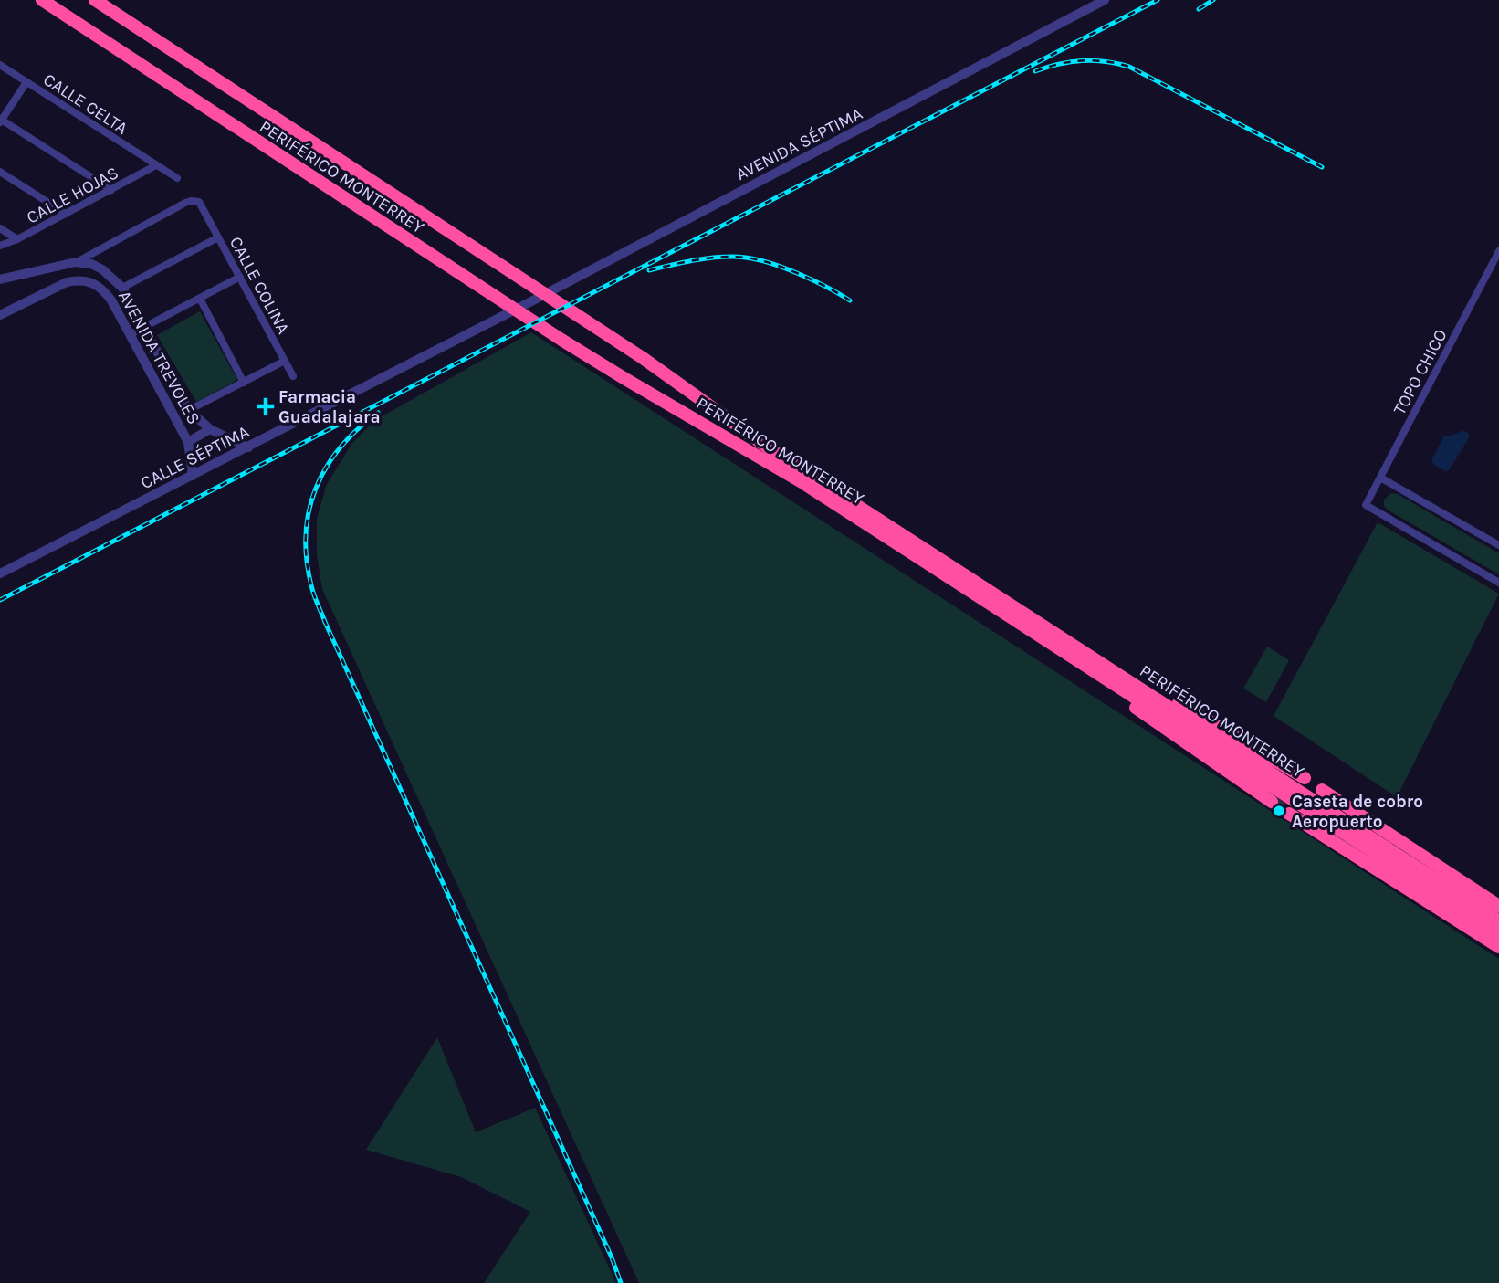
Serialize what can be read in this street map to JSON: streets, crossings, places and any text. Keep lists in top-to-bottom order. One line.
{"streets":{"highway":["PERIFÉRICO MONTERREY"],"street":["CALLE CELTA","AVENIDA SÉPTIMA","CALLE HOJAS","CALLE COLINA","AVENIDA TREVOLES","TOPO CHICO","CALLE SÉPTIMA"]},"crossings":[["CALLE CELTA","CALLE HOJAS"],["AVENIDA SÉPTIMA","PERIFÉRICO MONTERREY"],["AVENIDA SÉPTIMA","CALLE SÉPTIMA"],["PERIFÉRICO MONTERREY","CALLE SÉPTIMA"],["CALLE COLINA","AVENIDA TREVOLES"],["AVENIDA TREVOLES","CALLE SÉPTIMA"]],"places":{"health":["Farmacia Guadalajara"],"other":["Caseta de cobro Aeropuerto"]}}
